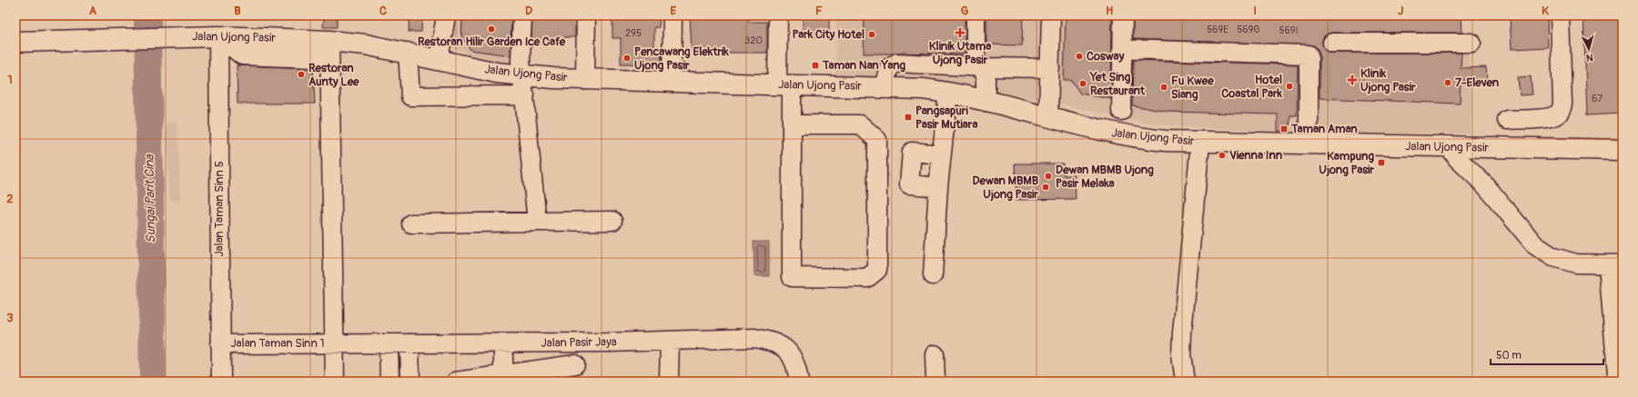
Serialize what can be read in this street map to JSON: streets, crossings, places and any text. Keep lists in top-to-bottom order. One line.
{"streets":{"main road":["Jalan Ujong Pasir"],"street":["Jalan Taman Sinn 5","Jalan Pasir Jaya","Jalan Taman Sinn 1"]},"crossings":[["Jalan Ujong Pasir","Jalan Taman Sinn 5"],["Jalan Taman Sinn 5","Jalan Taman Sinn 1"],["Jalan Pasir Jaya","Jalan Taman Sinn 1"]],"water":["Sungai Parit Cina"],"places":{"other":["Restoran Hilir Garden Ice Cafe","Park City Hotel","Cosway","Pencawang Elektrik Ujong Pasir","Restoran Aunty Lee","7-Eleven","Yet Sing Restaurant","Hotel Coastal Park","Fu Kwee Siang","Vienna Inn","Dewan MBMB Ujong Pasir Melaka","Dewan MBMB Ujong Pasir"],"health":["Klinik Utama Ujong Pasir","Klinik Ujong Pasir"],"transit":["Taman Nan Yang","Pangsapuri Pasir Mutiara","Taman Aman","Kampung Ujong Pasir"]},"house_numbers":["569E","569G","569I","295","320","67"],"scale_bar":"50 m","north":"bottom","grid":{"columns":["A","B","C","D","E","F","G","H","I","J","K"],"rows":["1","2","3"]}}
